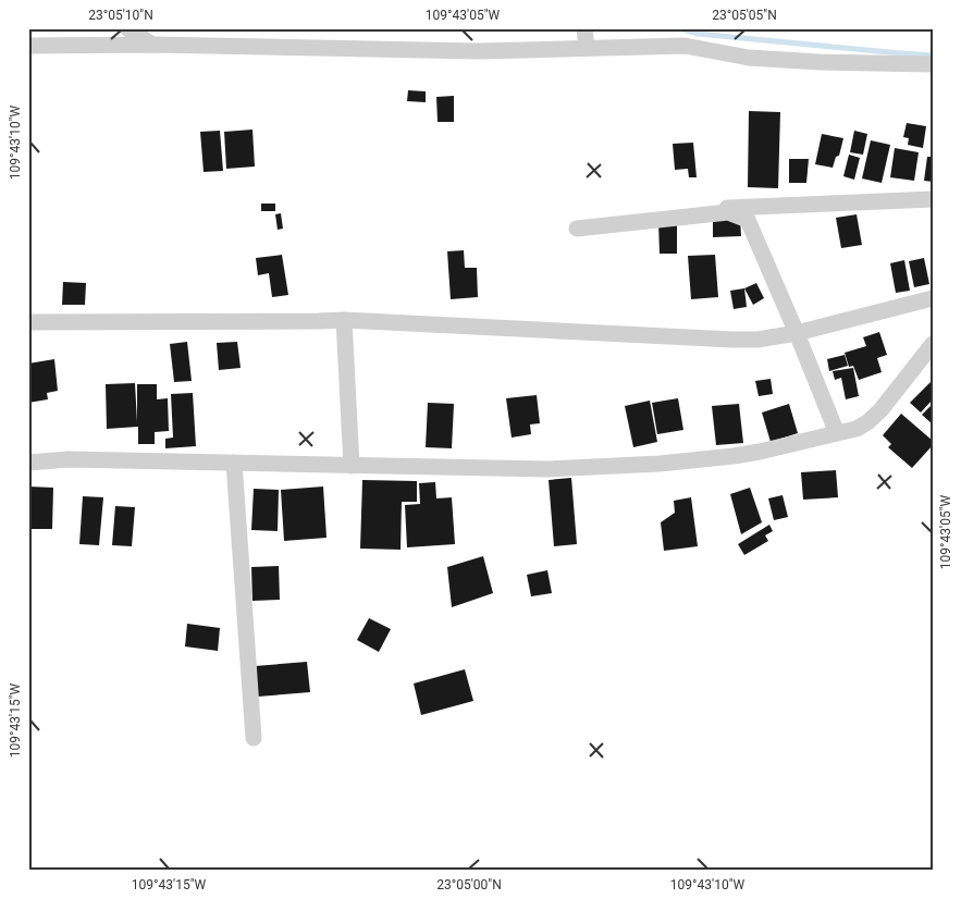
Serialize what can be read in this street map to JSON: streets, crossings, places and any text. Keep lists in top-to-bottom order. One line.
{"coordinates":["23°05'10\"N","109°43'05\"W","23°05'05\"N","109°43'10\"W","109°43'15\"W","23°05'00\"N"]}
